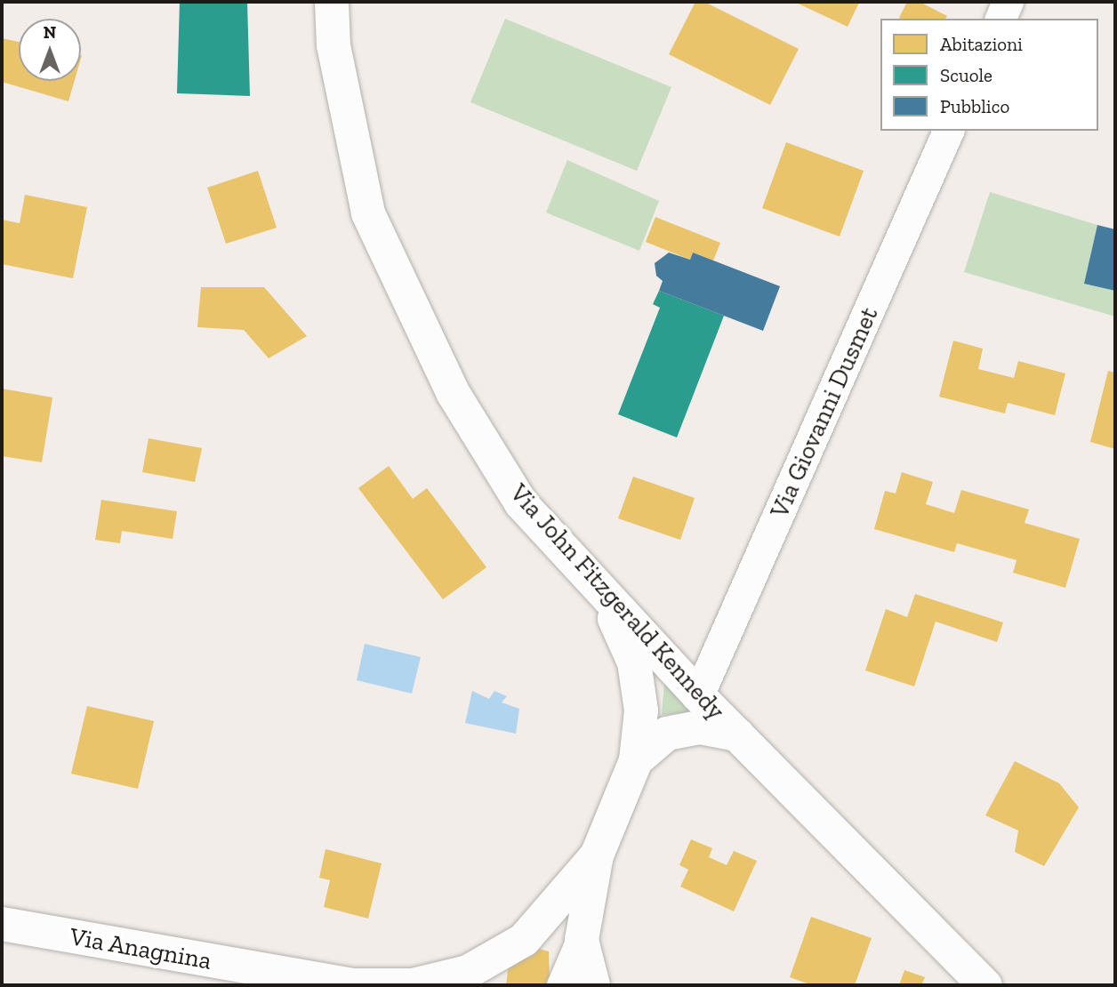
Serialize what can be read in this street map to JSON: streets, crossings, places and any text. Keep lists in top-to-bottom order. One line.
{"streets":{"main road":["Via John Fitzgerald Kennedy","Via Anagnina"],"street":["Via Giovanni Dusmet"]},"crossings":[["Via Giovanni Dusmet","Via John Fitzgerald Kennedy"]],"legend":["Abitazioni","Scuole","Pubblico"],"north":"top"}
